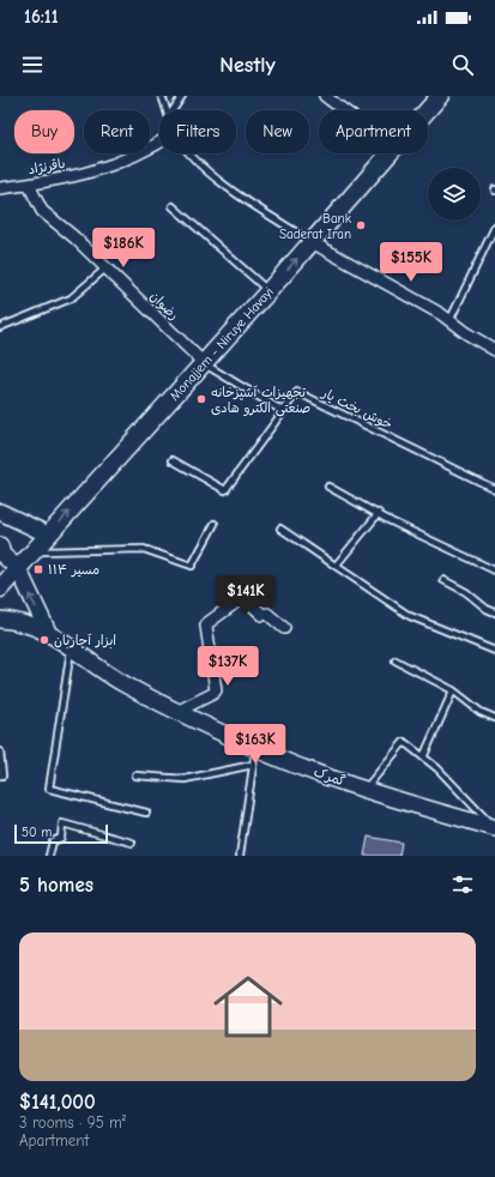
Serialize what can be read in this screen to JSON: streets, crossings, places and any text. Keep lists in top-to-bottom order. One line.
{"streets":{"main road":["Monajjem - Niruye Havayi"],"street":["باقرنژاد","رضوان","گمرک"],"lane":["خوش بخت یار"]},"crossings":[["باقرنژاد","رضوان"],["رضوان","Monajjem - Niruye Havayi"]],"one_way":["Monajjem - Niruye Havayi"],"places":{"other":["Bank Saderat Iran","تجهیزات آشپزخانه صنعتی الکترو هادی","ابزار آچاربان"],"transit":["مسیر ۱۱۴"]},"scale_bar":"50 m","page":{"status":"16:11","header":"Nestly","chip":["Buy","Rent","Filters","New","Apartment"],"price":["$186K","$155K","$141K","$137K","$163K"],"scale":"50 m","heading":"5 homes","list":[{"name":"$141,000","note":"3 rooms · 95 m² · Apartment"}]}}
